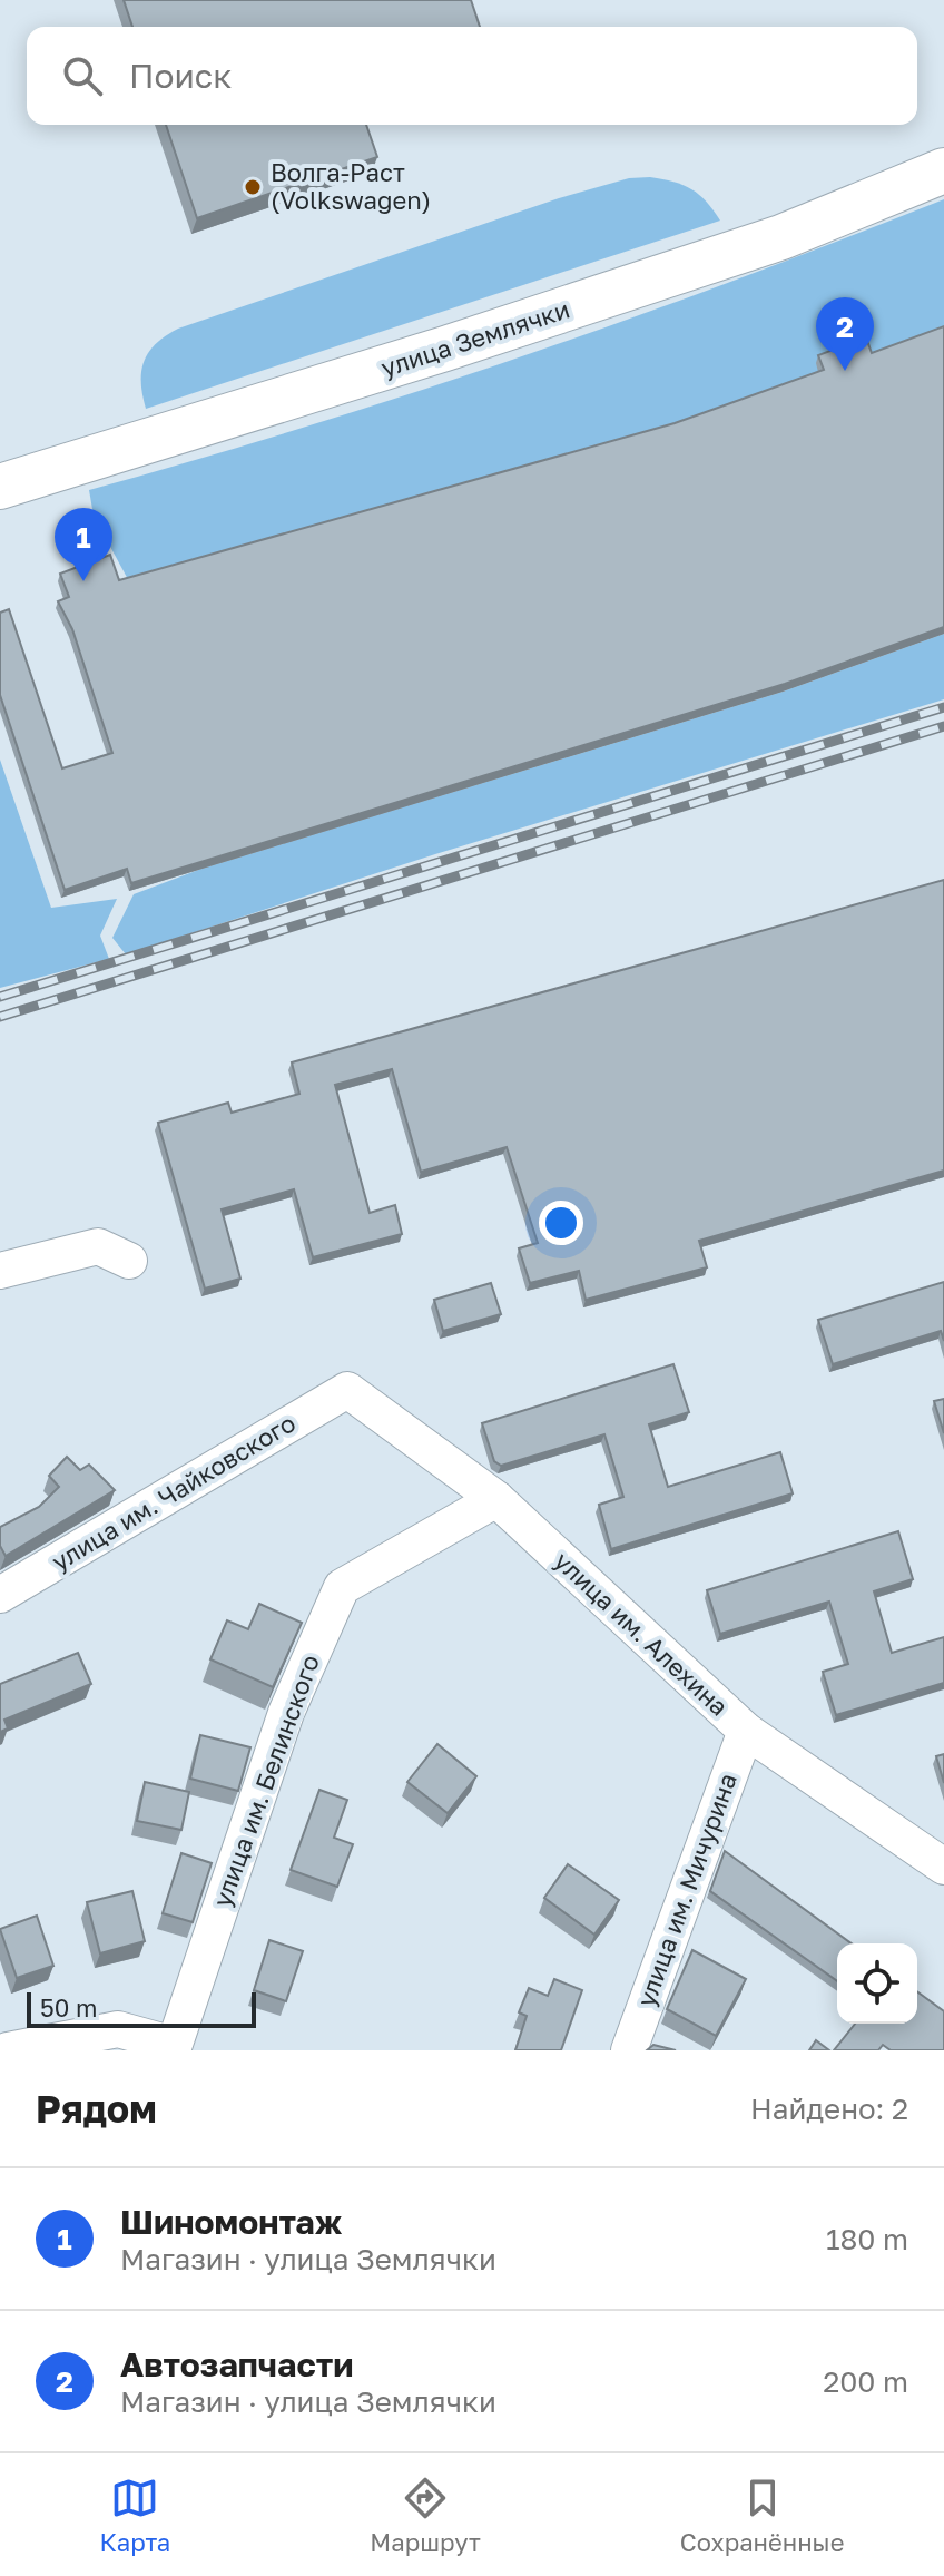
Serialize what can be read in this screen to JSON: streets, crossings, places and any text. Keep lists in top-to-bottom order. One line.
{"streets":{"main road":["улица Землячки"],"street":["улица им. Чайковского","улица им. Алехина","улица им. Белинского","улица им. Мичурина"]},"crossings":[["улица им. Чайковского","улица им. Алехина"],["улица им. Алехина","улица им. Белинского"],["улица им. Алехина","улица им. Мичурина"]],"places":["Волга-Раст (Volkswagen)"],"scale_bar":"50 m","page":{"search":"Поиск","pins":["2","1"],"scale":"50 m","heading":["Рядом","Найдено: 2"],"list":[{"mark":"1","name":"Шиномонтаж","note":"Магазин · улица Землячки","value":"180 m"},{"mark":"2","name":"Автозапчасти","note":"Магазин · улица Землячки","value":"200 m"}],"nav":["Карта","Маршрут","Сохранённые"]}}
